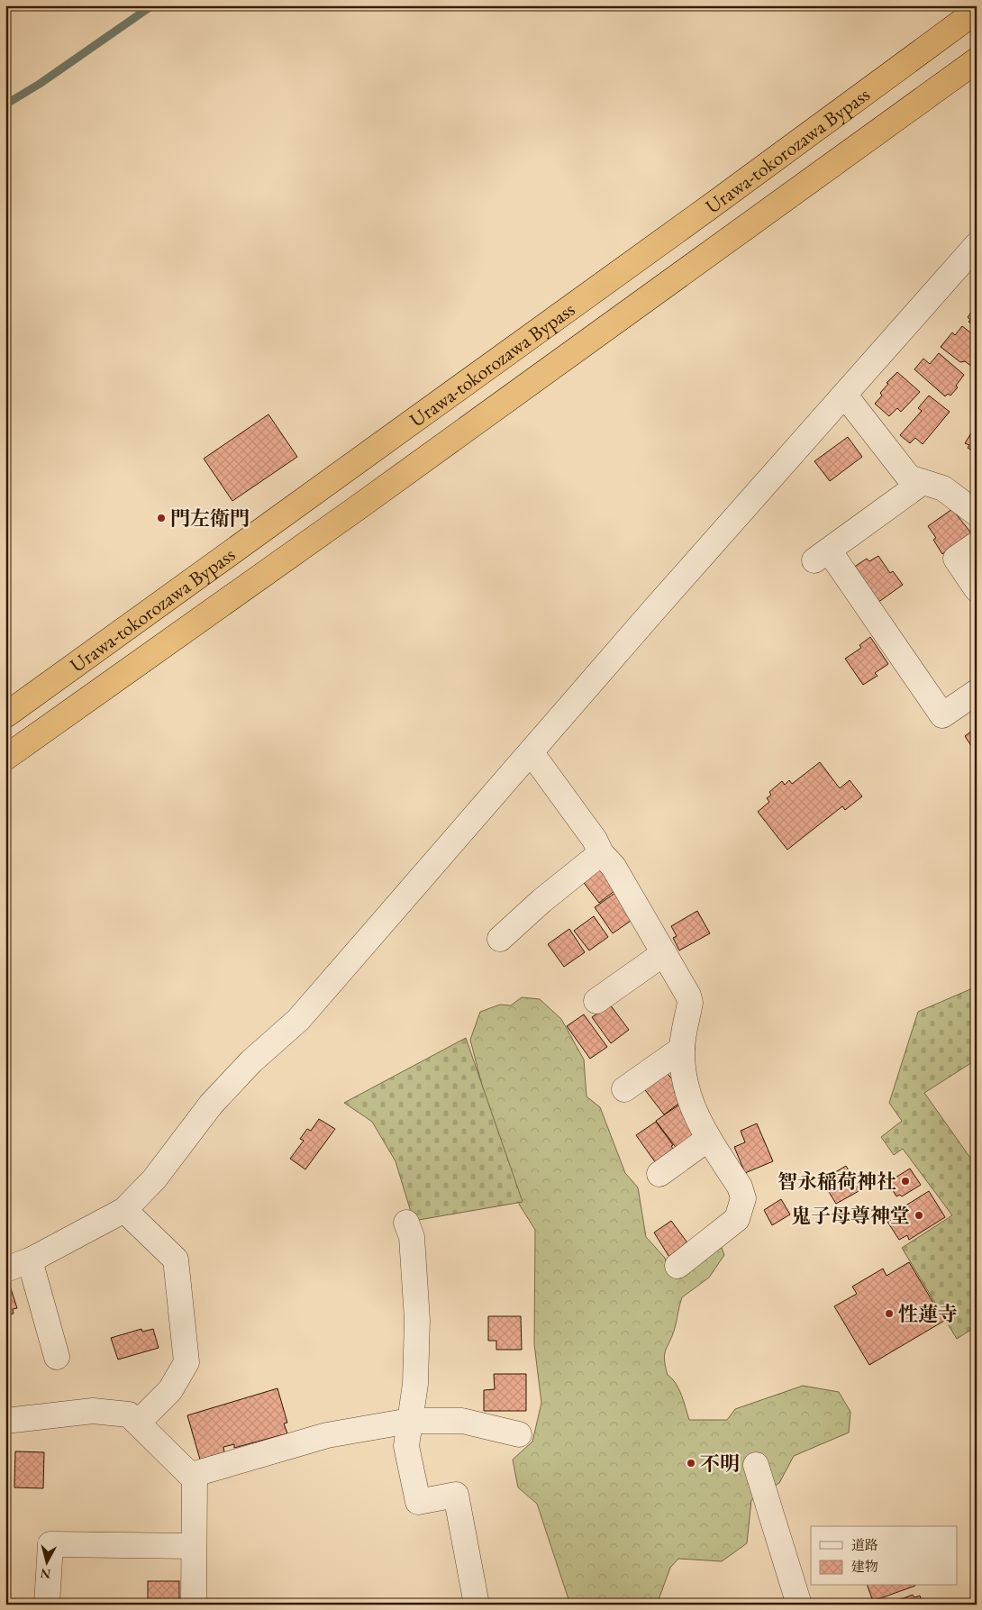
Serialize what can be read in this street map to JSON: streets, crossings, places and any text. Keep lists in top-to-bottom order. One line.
{"streets":{"highway":["Urawa-tokorozawa Bypass"]},"places":["門左衛門","智永稲荷神社","鬼子母尊神堂","性蓮寺","不明"],"legend":["道路","建物"],"north":"bottom"}
